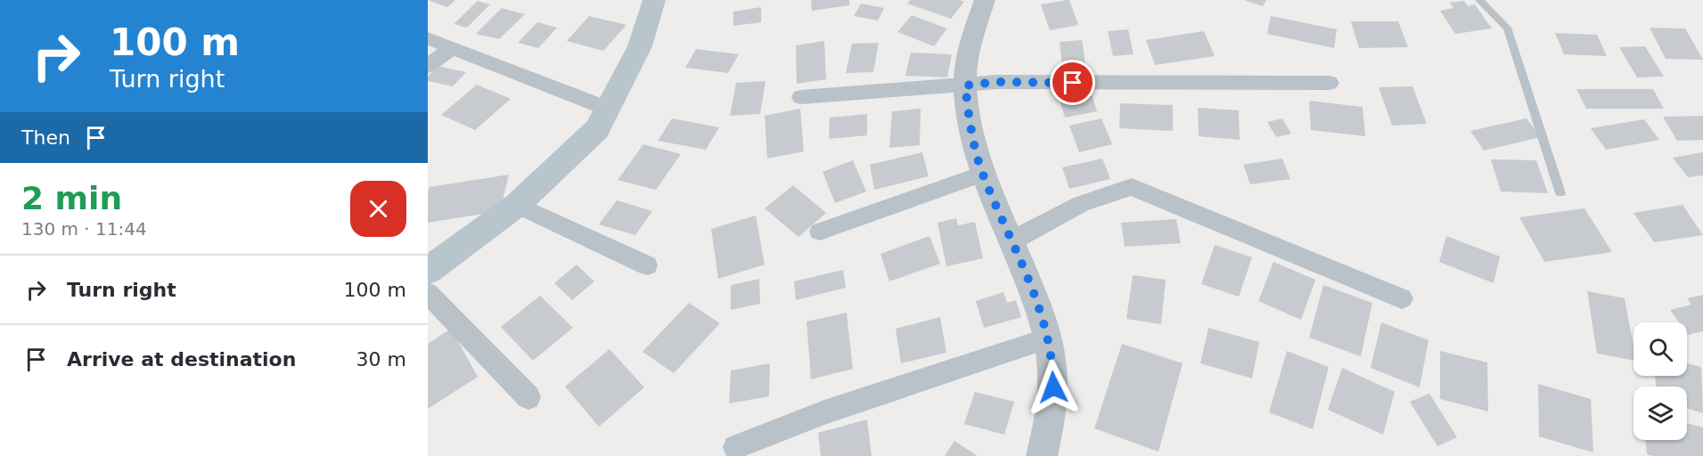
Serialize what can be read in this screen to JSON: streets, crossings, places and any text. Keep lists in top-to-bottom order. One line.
{"page":{"turn":["100 m","Turn right"],"then":"Then","heading":["2 min","130 m · 11:44"],"list":[{"name":"Turn right","value":"100 m"},{"name":"Arrive at destination","value":"30 m"}]}}
